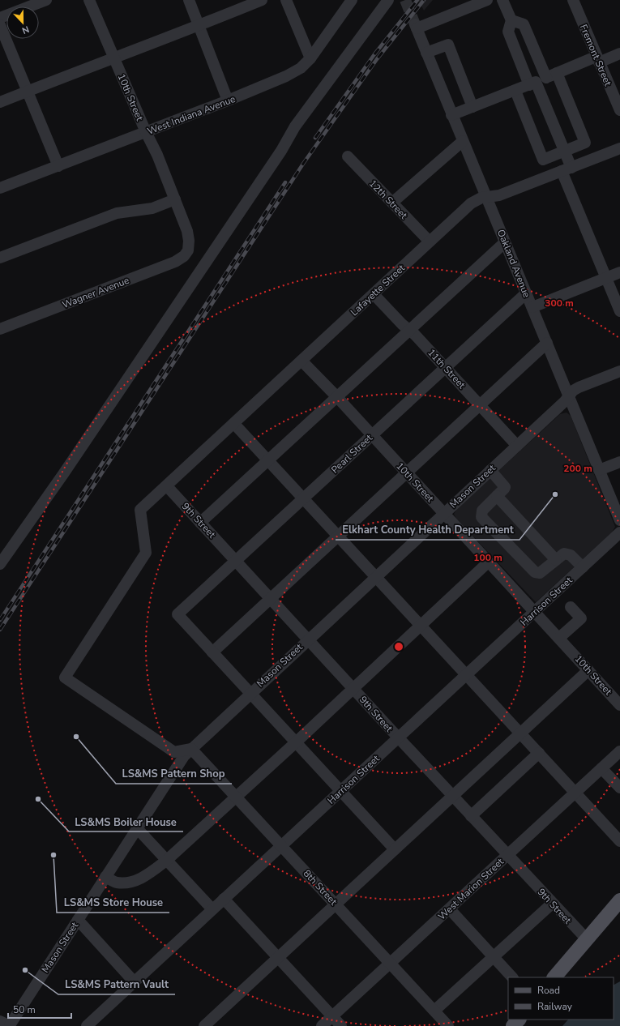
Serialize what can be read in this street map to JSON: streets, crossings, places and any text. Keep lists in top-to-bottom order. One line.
{"streets":{"street":["Fremont Street","10th Street","West Indiana Avenue","12th Street","Oakland Avenue","Lafayette Street","Wagner Avenue","11th Street","Pearl Street","Mason Street","9th Street","Harrison Street","8th Street","West Marion Street"]},"crossings":[["10th Street","West Indiana Avenue"],["10th Street","Lafayette Street"],["10th Street","Wagner Avenue"],["10th Street","Pearl Street"],["10th Street","Mason Street"],["10th Street","Harrison Street"],["12th Street","Lafayette Street"],["Oakland Avenue","Lafayette Street"],["Oakland Avenue","Pearl Street"],["Oakland Avenue","Mason Street"],["Lafayette Street","11th Street"],["Lafayette Street","Mason Street"],["Lafayette Street","9th Street"],["Lafayette Street","8th Street"],["11th Street","Pearl Street"],["11th Street","Mason Street"],["Pearl Street","9th Street"],["Mason Street","9th Street"],["Mason Street","8th Street"],["9th Street","Harrison Street"],["9th Street","West Marion Street"],["Harrison Street","8th Street"],["8th Street","West Marion Street"]],"places":["Elkhart County Health Department","LS&MS Pattern Shop","LS&MS Boiler House","LS&MS Store House","LS&MS Pattern Vault"],"legend":["Road","Railway"],"scale_bar":"50 m","north":"bottom","rings":["300 m","200 m","100 m"]}
